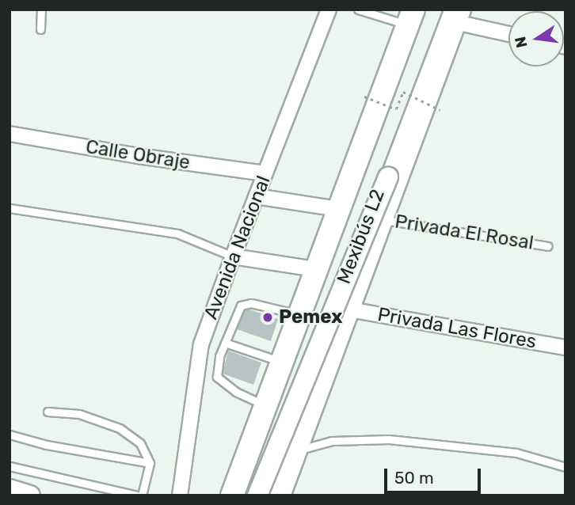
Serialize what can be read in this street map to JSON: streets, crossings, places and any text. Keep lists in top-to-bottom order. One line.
{"streets":{"street":["Calle Obraje","Avenida Nacional","Privada Las Flores"],"lane":["Privada El Rosal","Mexibús L2"]},"crossings":[["Calle Obraje","Avenida Nacional"]],"places":["Pemex"],"scale_bar":"50 m","north":"left"}
